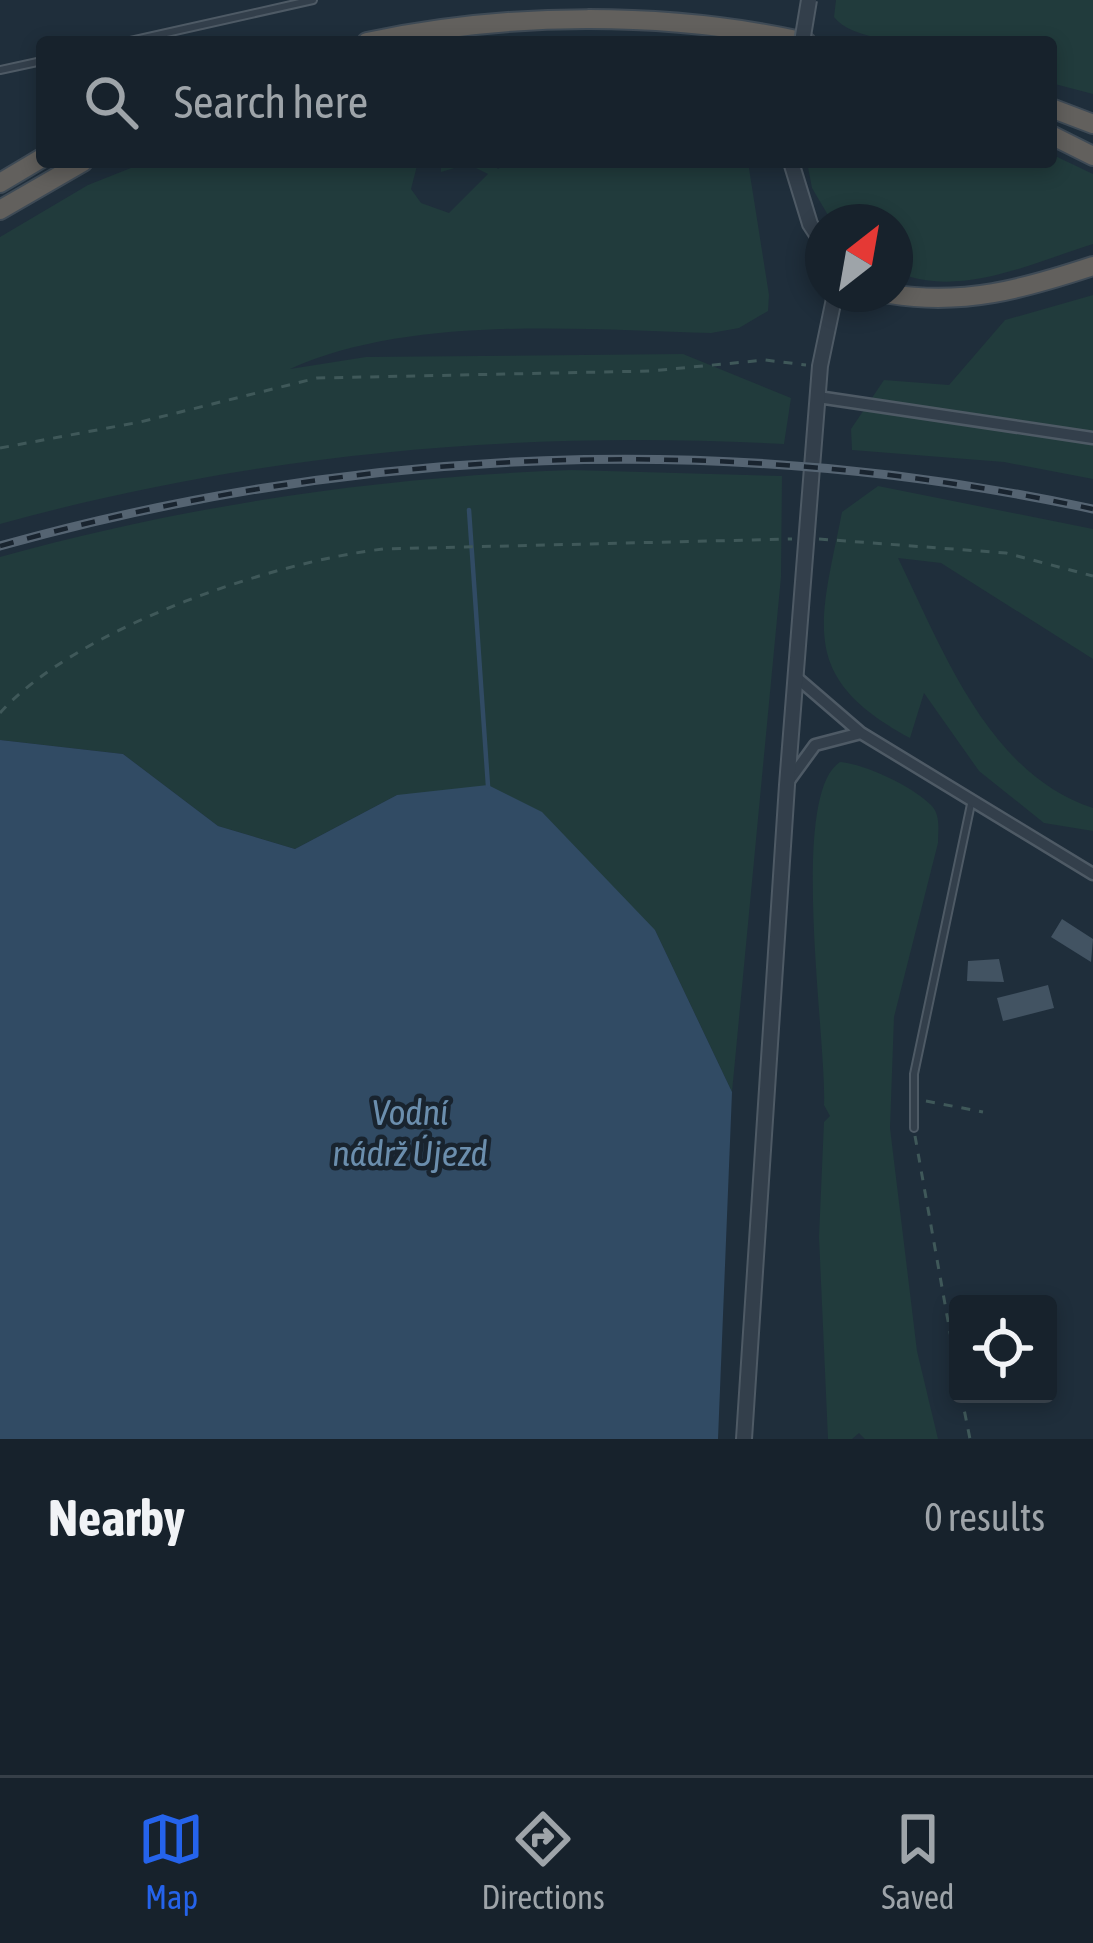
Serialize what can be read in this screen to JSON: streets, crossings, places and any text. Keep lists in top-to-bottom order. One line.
{"water":["Vodní nádrž Újezd"],"north":"top right","page":{"search":"Search here","heading":["Nearby","0 results"],"nav":["Map","Directions","Saved"]}}
